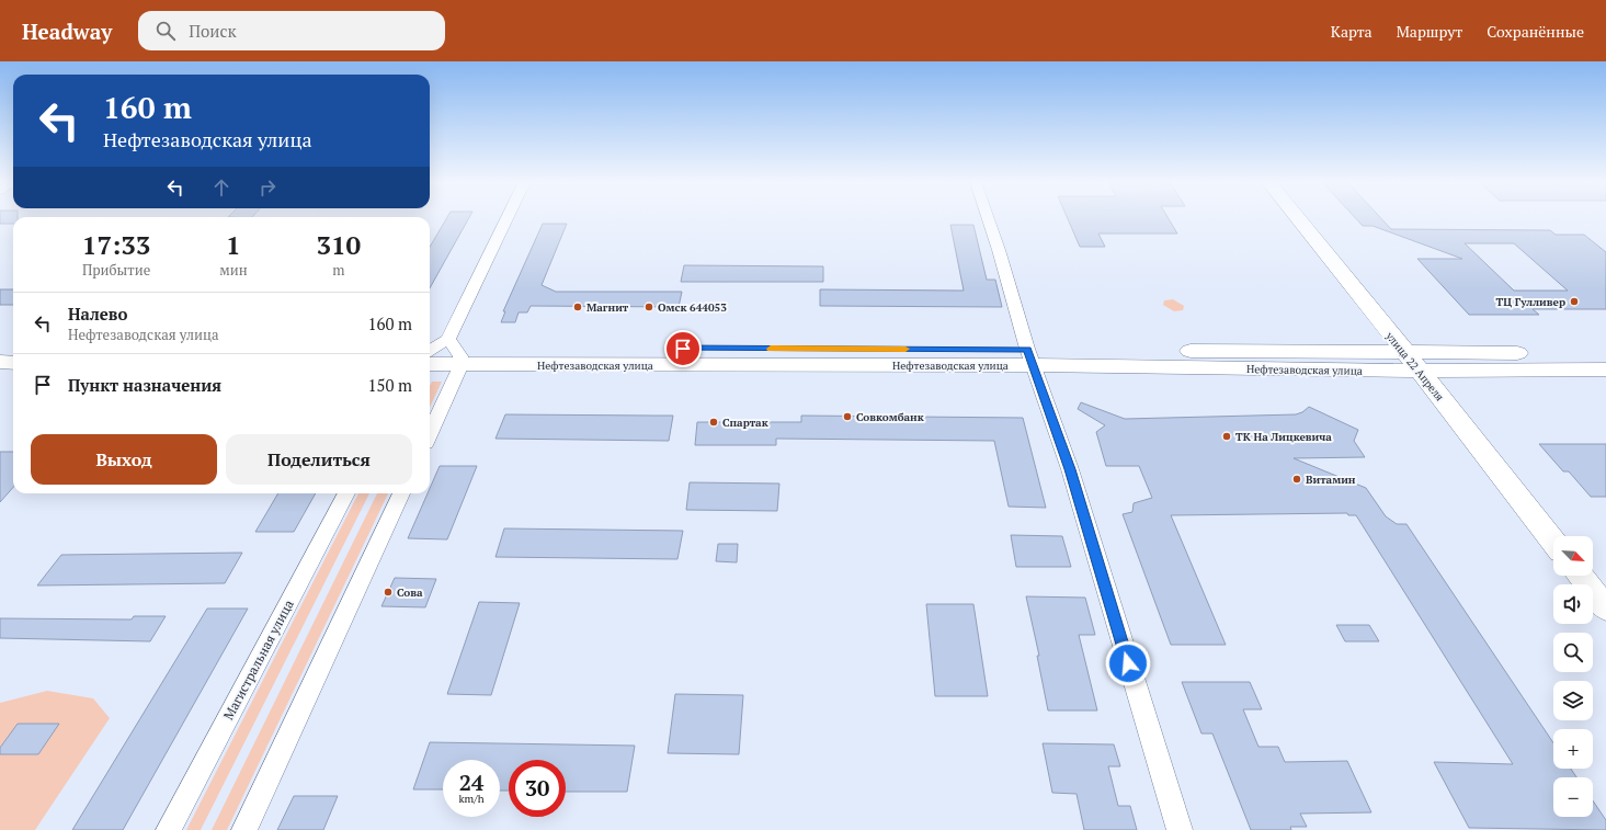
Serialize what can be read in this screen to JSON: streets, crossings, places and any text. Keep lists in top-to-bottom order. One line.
{"streets":{"main road":["Нефтезаводская улица","улица 22 Апреля"],"street":["Магистральная улица"]},"crossings":[["Нефтезаводская улица","улица 22 Апреля"]],"places":["ТЦ Гулливер","Магнит","Омск 644053","Совкомбанк","Спартак","ТК На Лицкевича","Витамин","Сова"],"north":"bottom right","page":{"header":"Headway","search":"Поиск","nav":["Карта","Маршрут","Сохранённые"],"turn":["160 m","Нефтезаводская улица"],"eta":["17:33","Прибытие","1","мин","310","m"],"list":[{"name":"Налево","note":"Нефтезаводская улица","value":"160 m"},{"name":"Пункт назначения","value":"150 m"}],"buttons":["Выход","Поделиться"],"map_buttons":["+","−"],"speed":"24 km/h","limit":"30"}}
